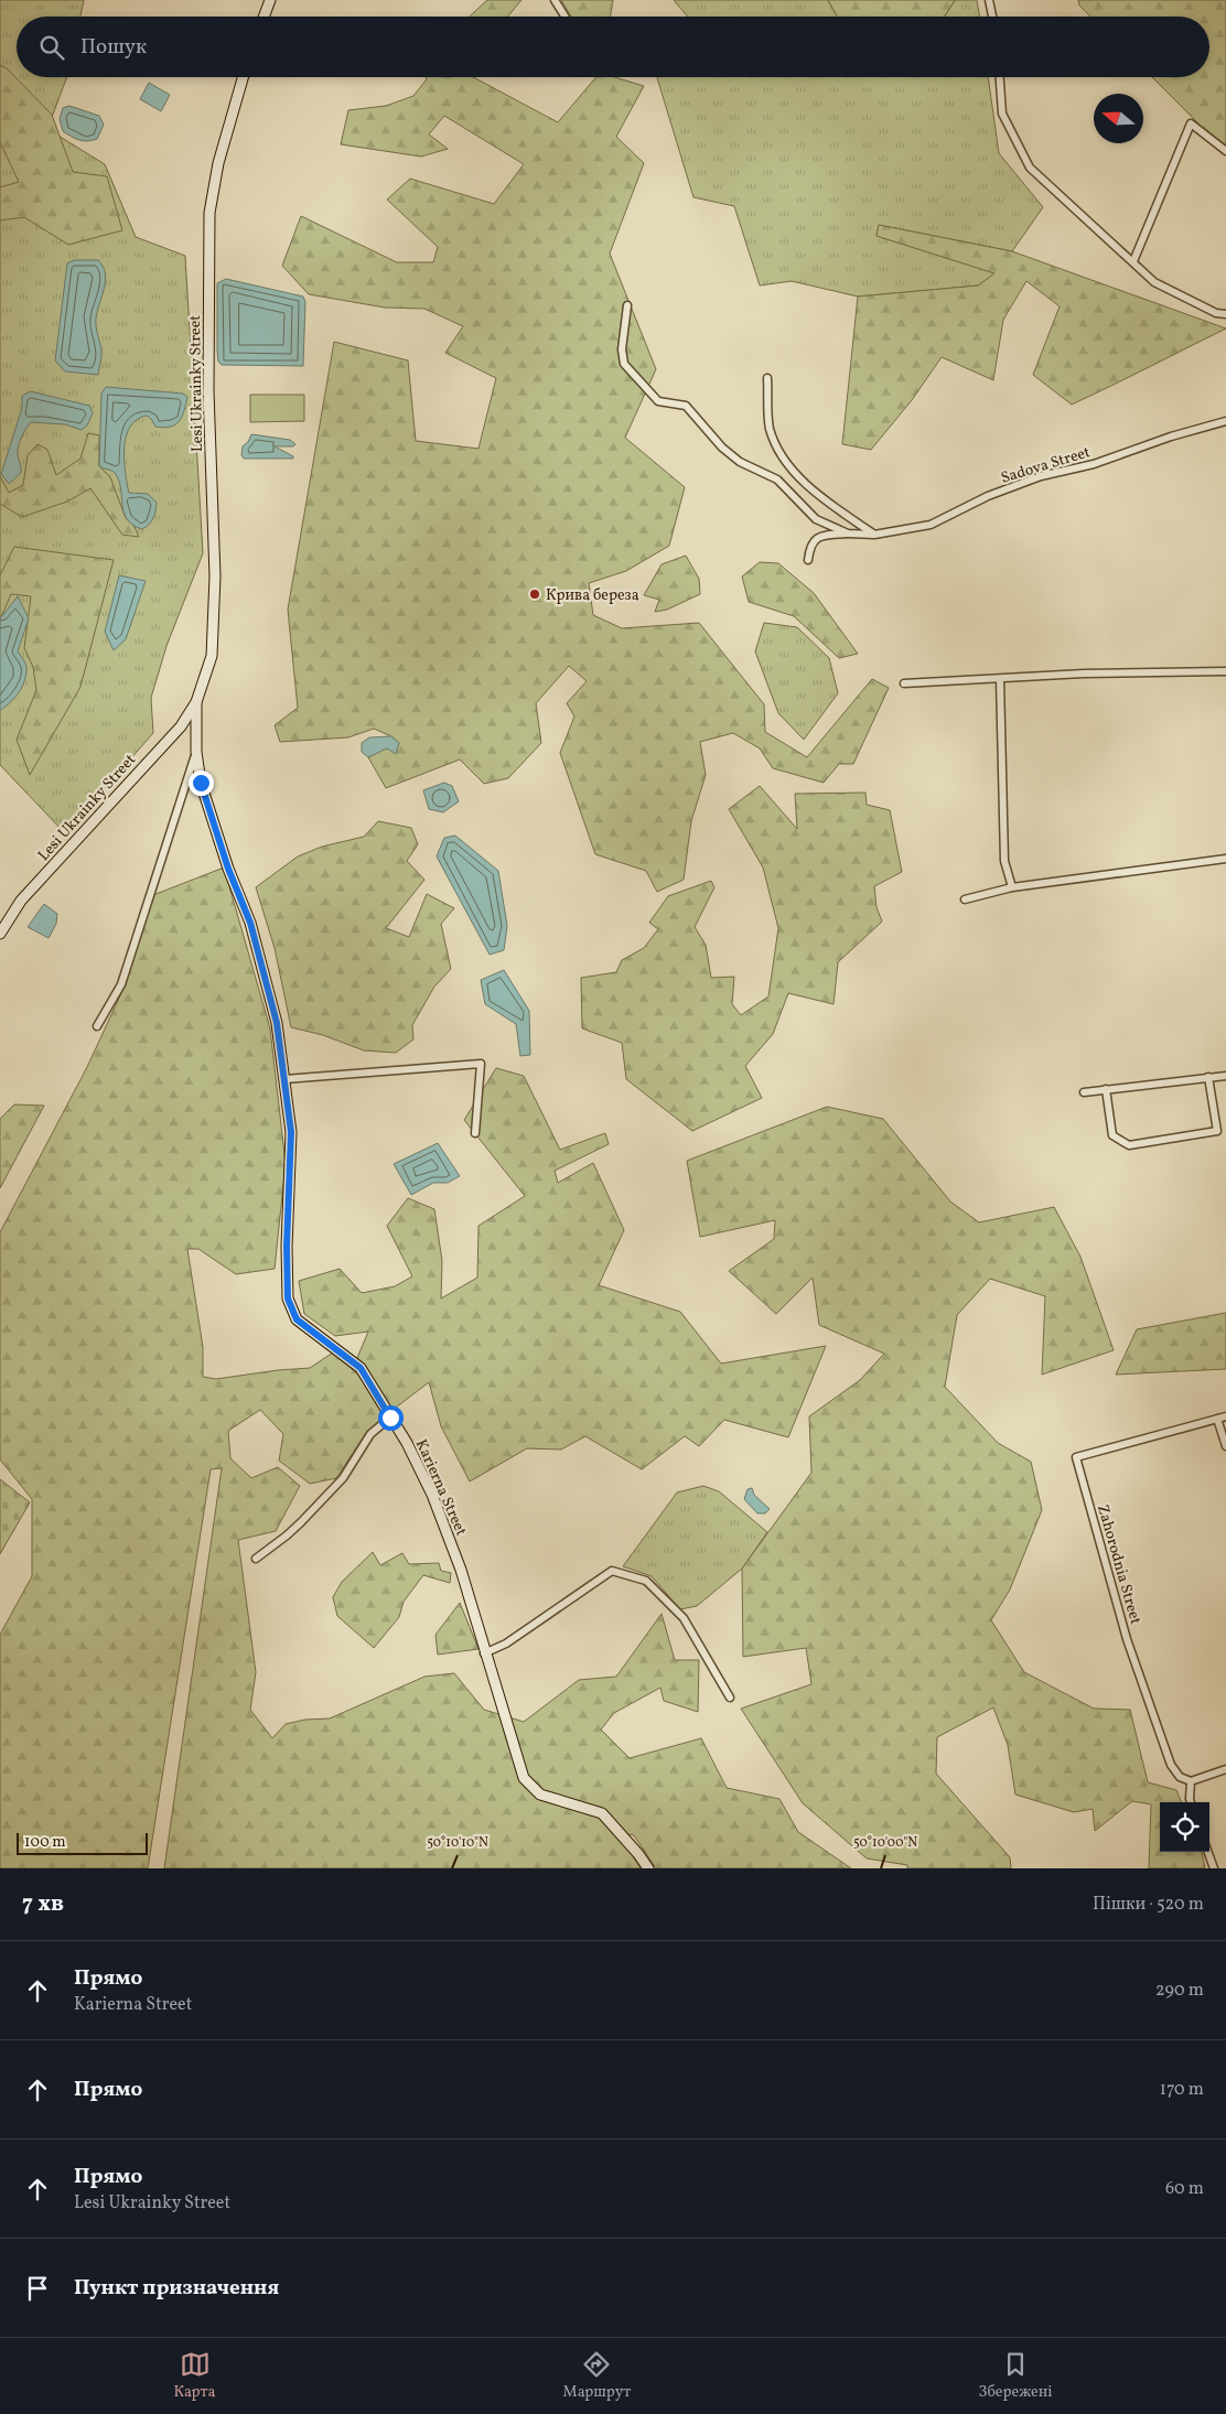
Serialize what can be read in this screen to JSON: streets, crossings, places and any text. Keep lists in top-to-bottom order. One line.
{"streets":{"street":["Lesi Ukrainky Street","Sadova Street","Karierna Street","Zahorodnia Street"]},"crossings":[["Lesi Ukrainky Street","Karierna Street"]],"places":["Крива береза"],"scale_bar":"100 m","north":"left","page":{"search":"Пошук","scale":"100 m","heading":["7 хв","Пішки · 520 m"],"list":[["Прямо","Karierna Street","290 m"],["Прямо","170 m"],["Прямо","Lesi Ukrainky Street","60 m"],"Пункт призначення"],"nav":["Карта","Маршрут","Збережені"]},"coordinates":["50°10'10\"N","50°10'00\"N"]}
